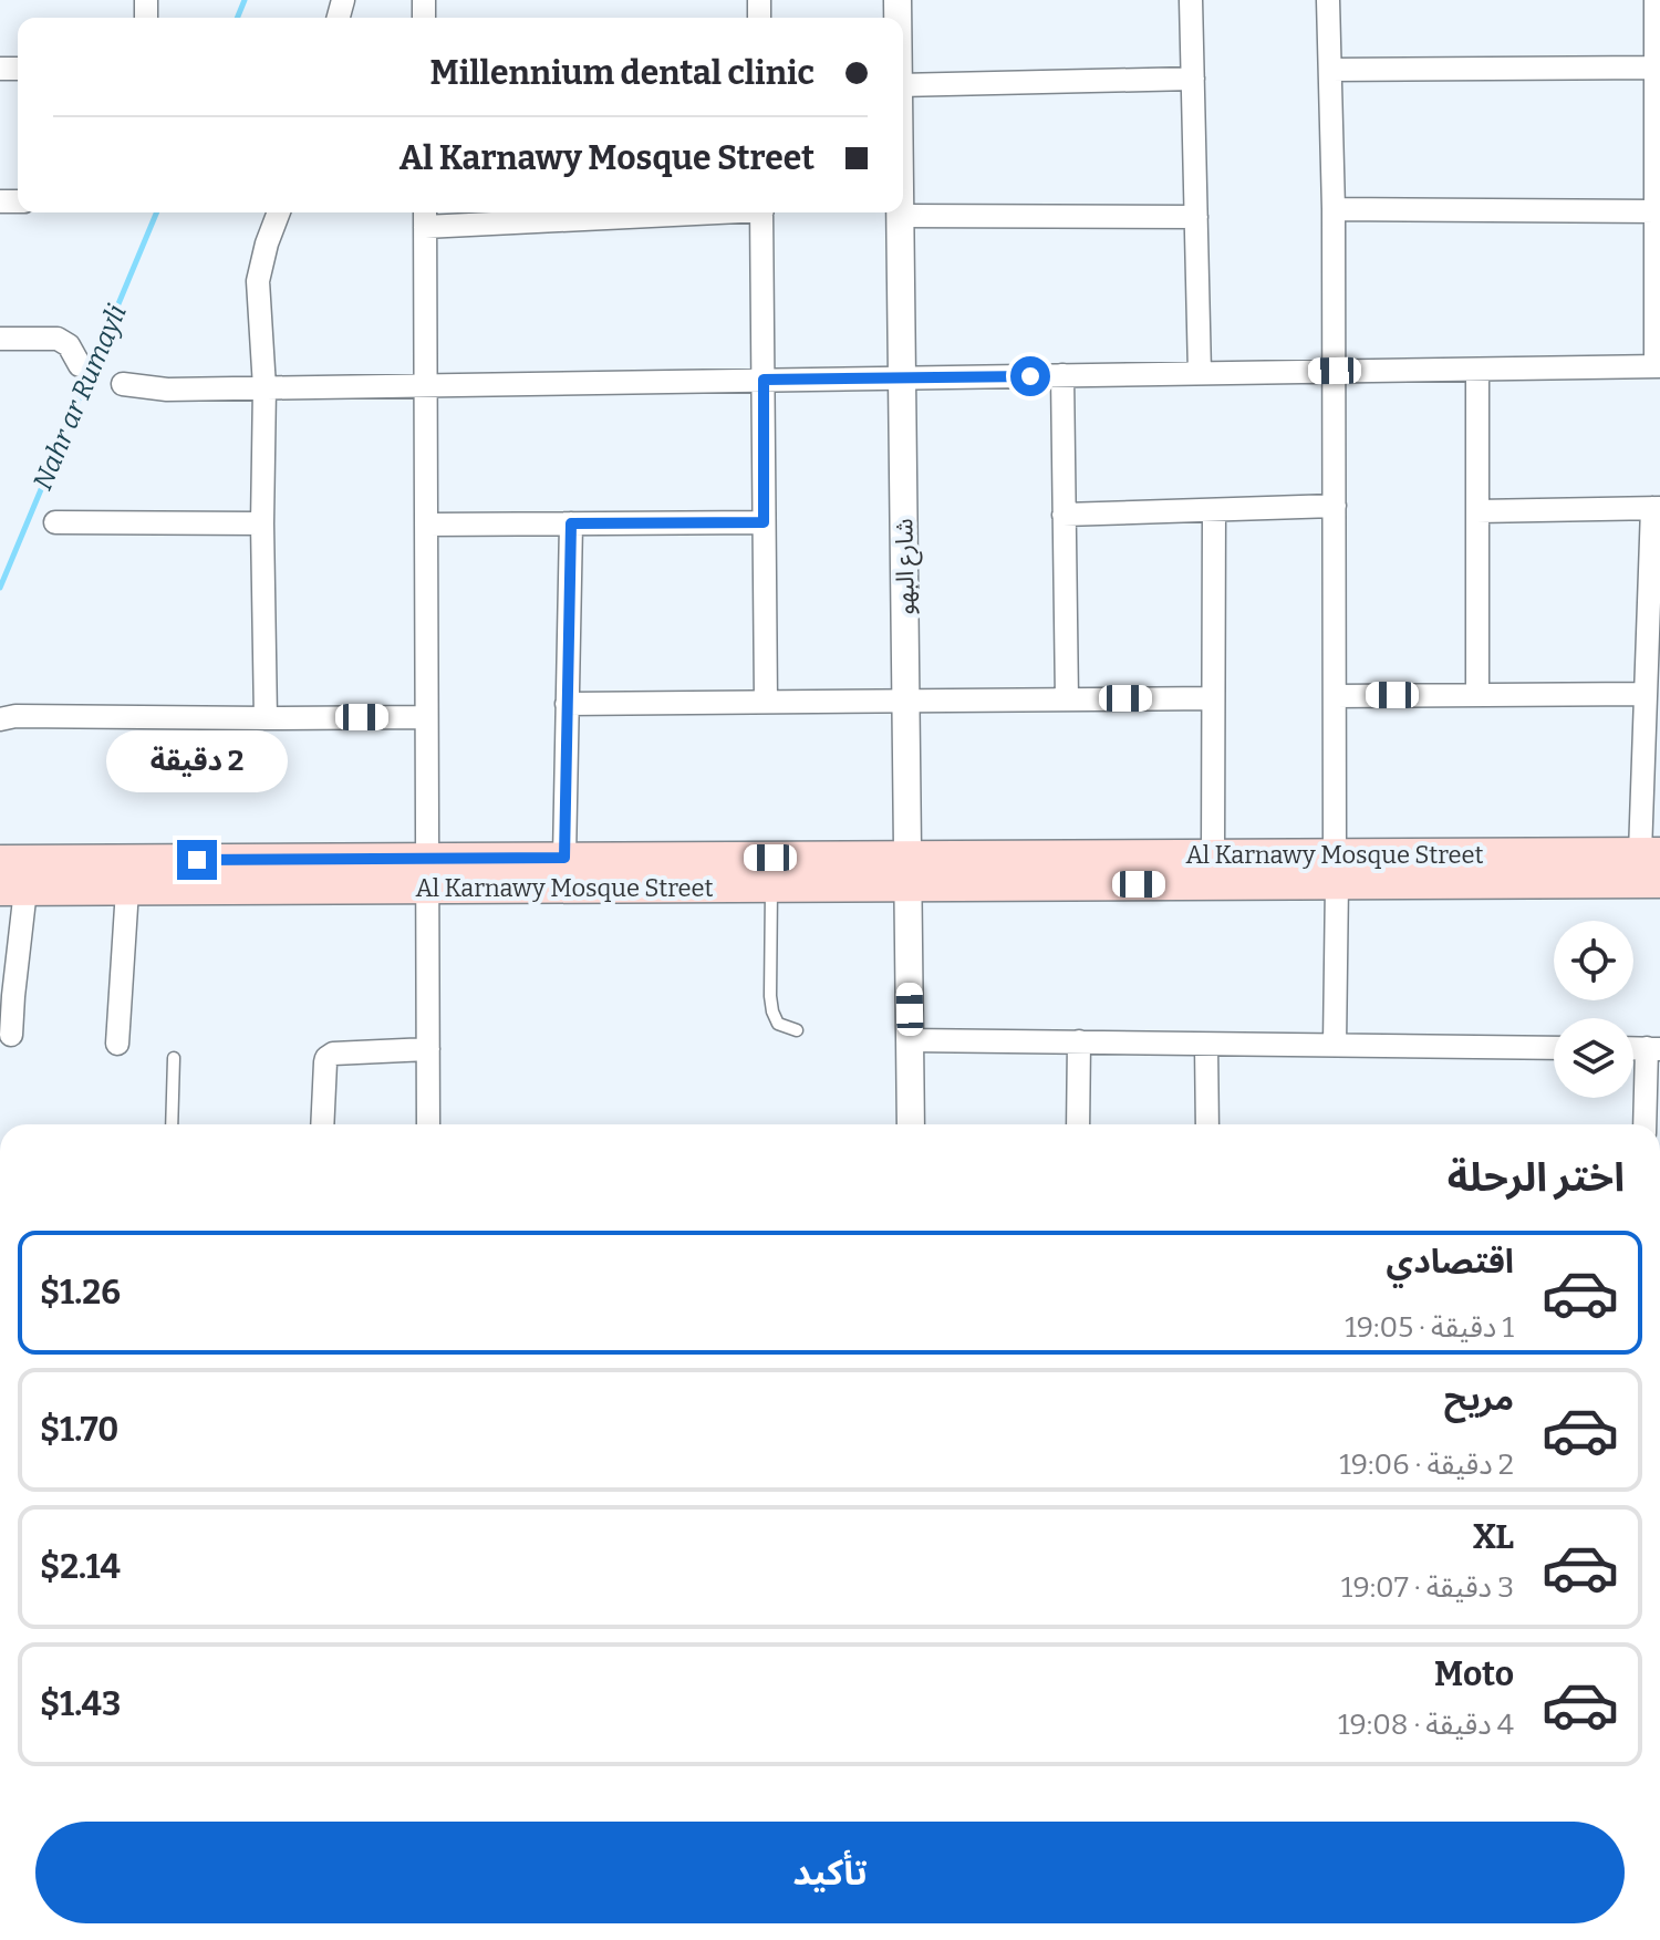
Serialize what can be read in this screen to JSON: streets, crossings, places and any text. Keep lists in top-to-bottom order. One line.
{"streets":{"main road":["Al Karnawy Mosque Street"],"street":["شارع البهو"]},"crossings":[["شارع البهو","Al Karnawy Mosque Street"]],"water":["Nahr ar Rumayli"],"page":{"banner":["Millennium dental clinic","Al Karnawy Mosque Street"],"bubble":"2 دقيقة","heading":"اختر الرحلة","list":[{"name":"اقتصادي","note":"1 دقيقة · 19:05","value":"$1.26"},{"name":"مريح","note":"2 دقيقة · 19:06","value":"$1.70"},{"name":"XL","note":"3 دقيقة · 19:07","value":"$2.14"},{"name":"Moto","note":"4 دقيقة · 19:08","value":"$1.43"}],"buttons":"تأكيد"}}
